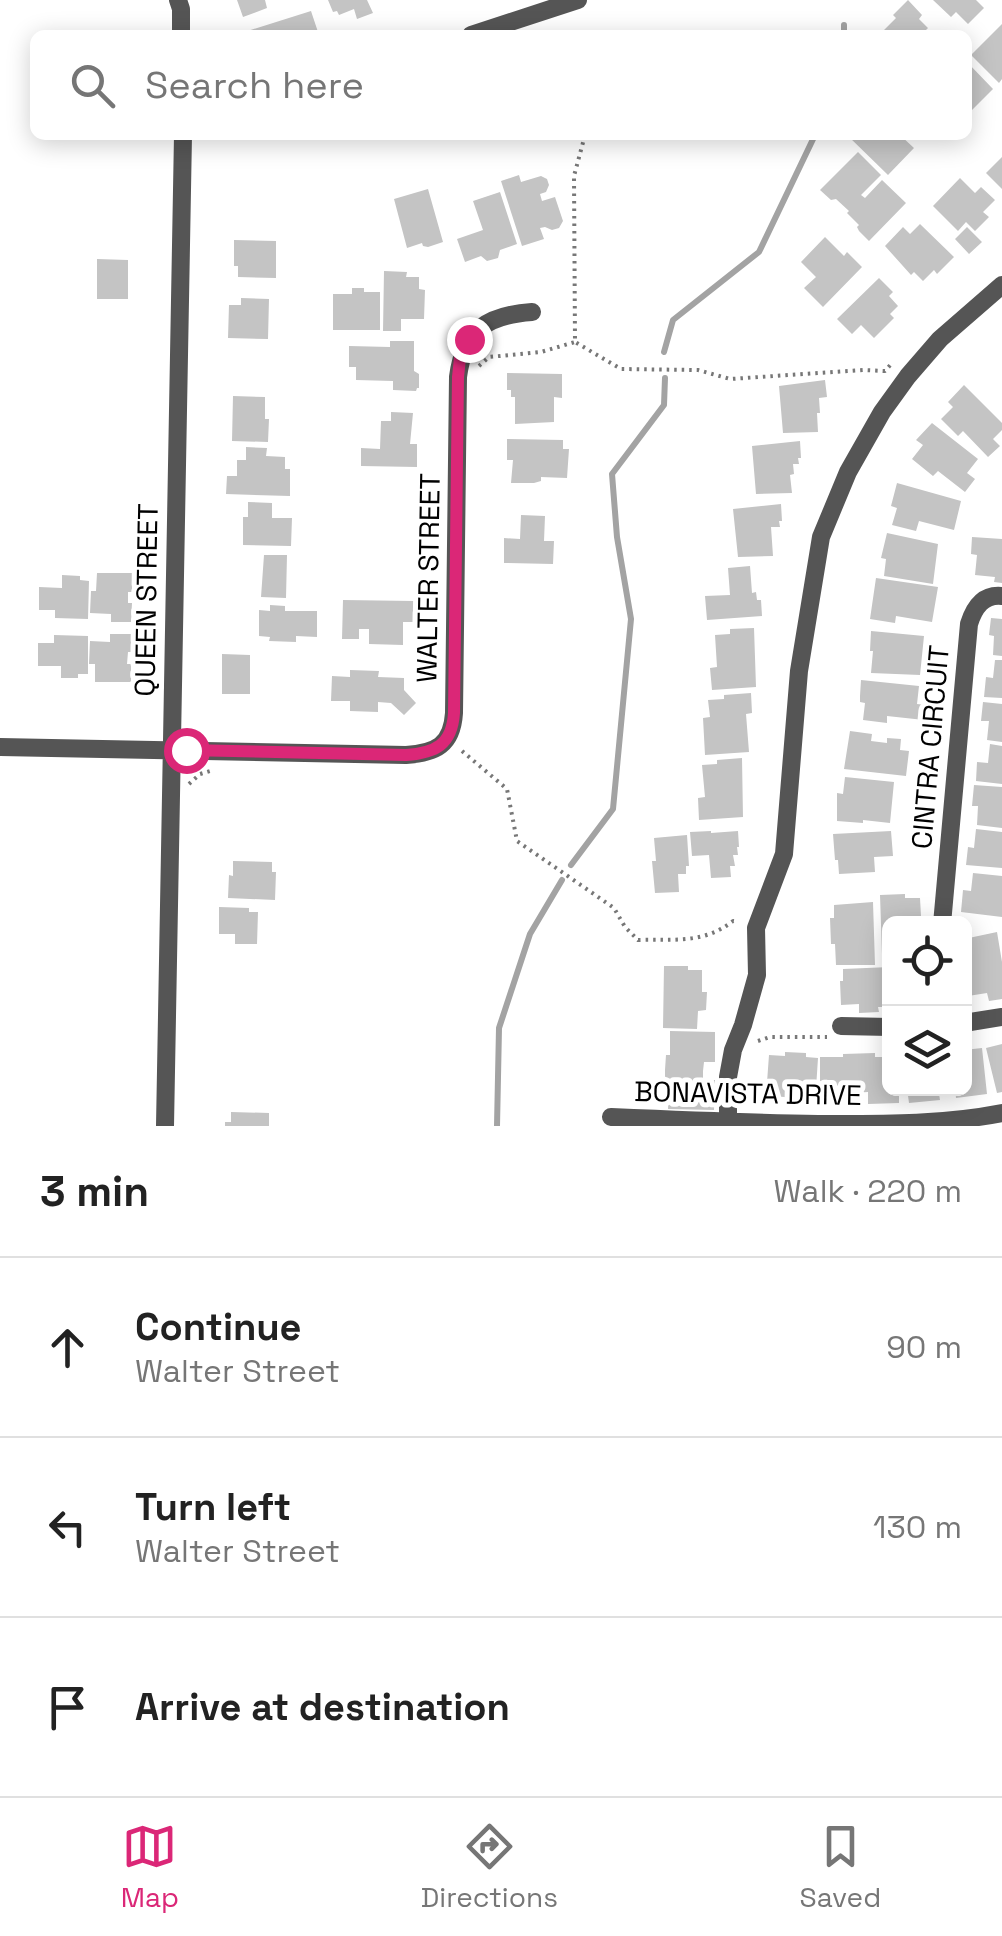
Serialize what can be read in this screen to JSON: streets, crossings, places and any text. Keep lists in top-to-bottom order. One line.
{"streets":{"street":["WALTER STREET","QUEEN STREET","CINTRA CIRCUIT","BONAVISTA DRIVE"]},"crossings":[["WALTER STREET","QUEEN STREET"]],"page":{"search":"Search here","heading":["3 min","Walk · 220 m"],"list":[["Continue","Walter Street","90 m"],["Turn left","Walter Street","130 m"],"Arrive at destination"],"nav":["Map","Directions","Saved"]}}
